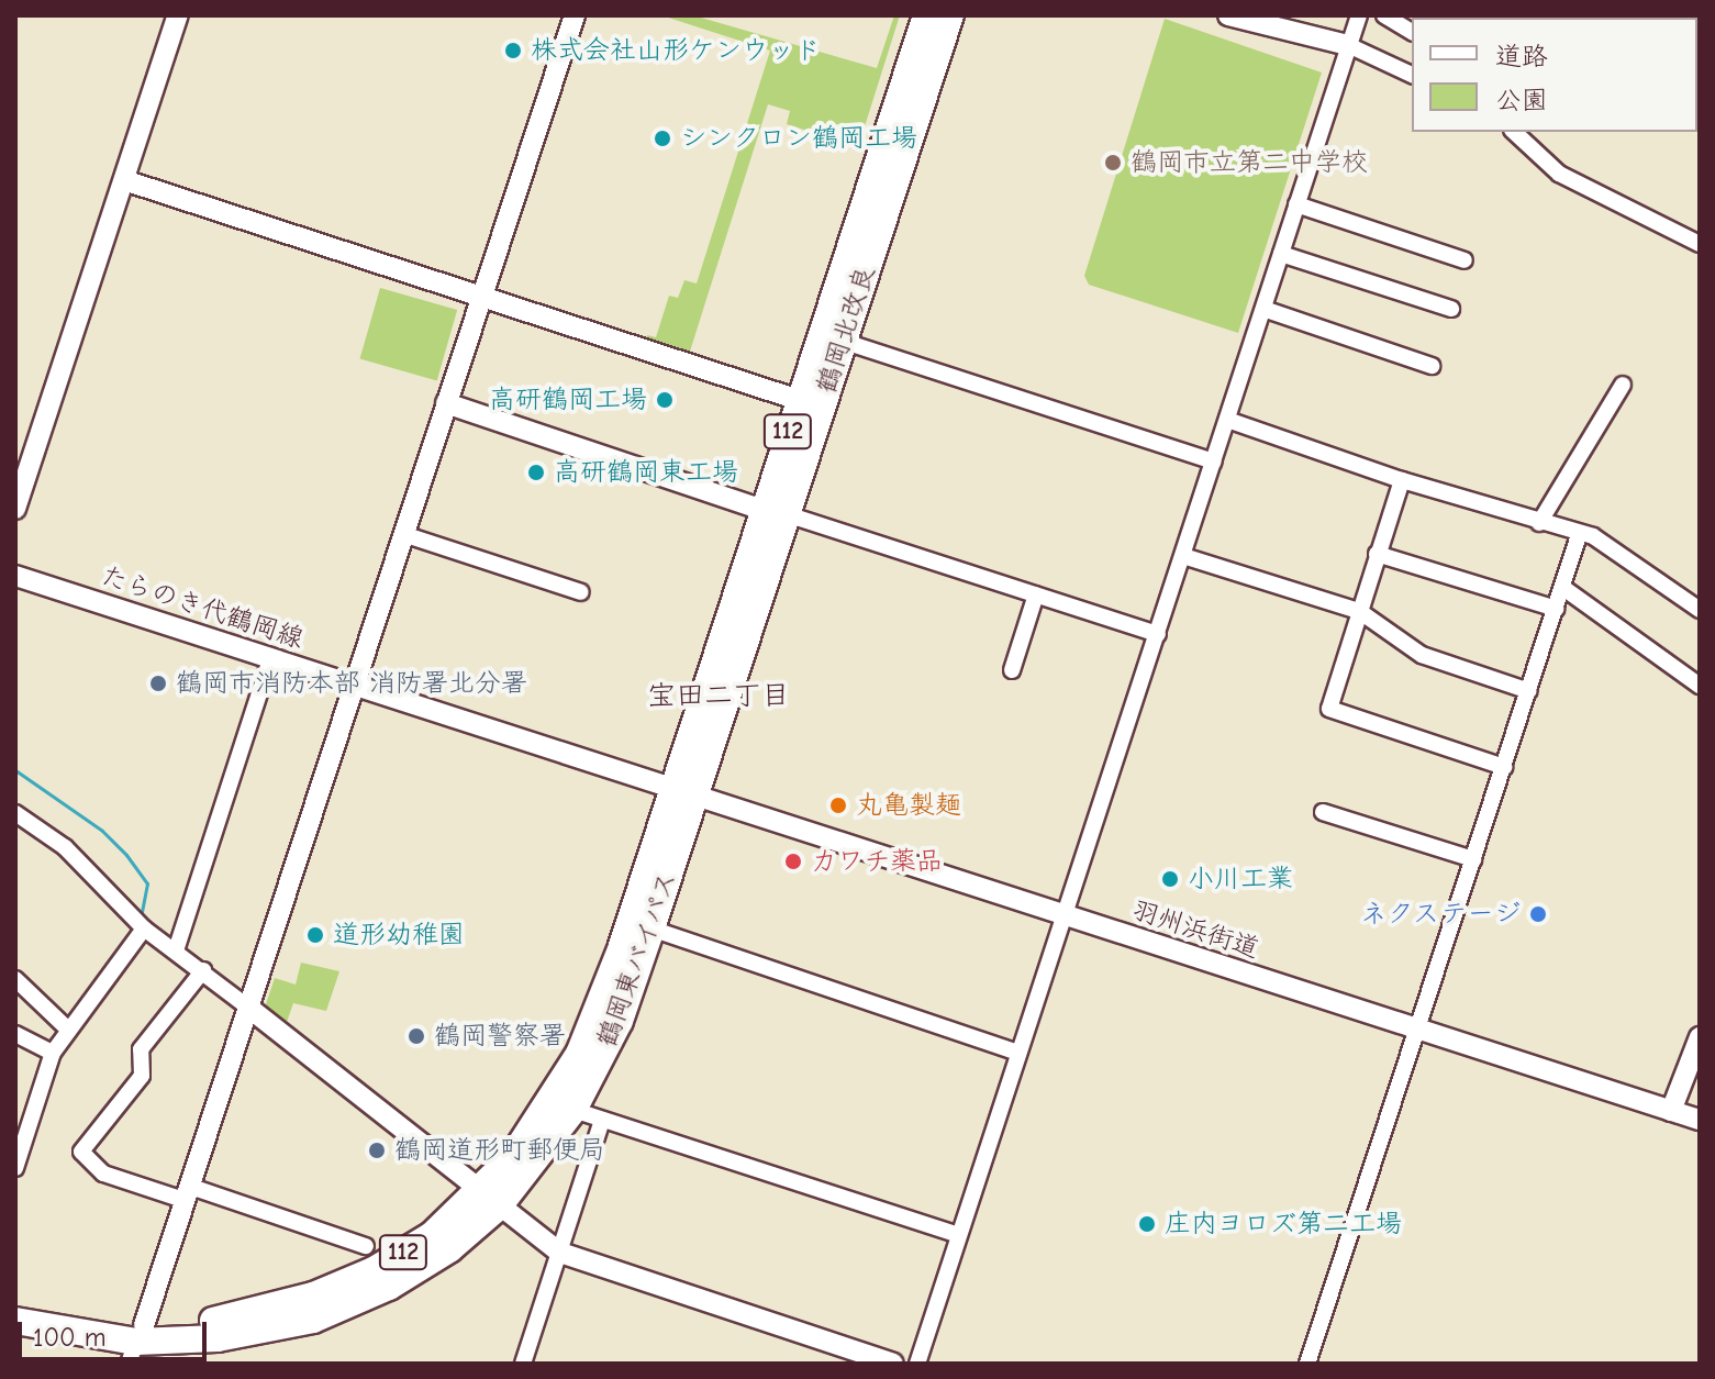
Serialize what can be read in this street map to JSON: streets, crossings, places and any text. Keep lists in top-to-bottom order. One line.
{"streets":{"highway":["鶴岡北改良","112","鶴岡東バイパス"],"street":["たらのき代鶴岡線","羽州浜街道"]},"crossings":[["鶴岡北改良","たらのき代鶴岡線"],["鶴岡北改良","羽州浜街道"],["鶴岡北改良","鶴岡東バイパス"],["たらのき代鶴岡線","羽州浜街道"],["たらのき代鶴岡線","鶴岡東バイパス"],["羽州浜街道","鶴岡東バイパス"]],"districts":["宝田二丁目"],"places":["株式会社山形ケンウッド","シンクロン鶴岡工場","鶴岡市立第二中学校","高研鶴岡工場","高研鶴岡東工場","鶴岡市消防本部 消防署北分署","丸亀製麺","カワチ薬品","小川工業","ネクステージ","道形幼稚園","鶴岡警察署","鶴岡道形町郵便局","庄内ヨロズ第二工場"],"legend":["道路","公園"],"scale_bar":"100 m"}
